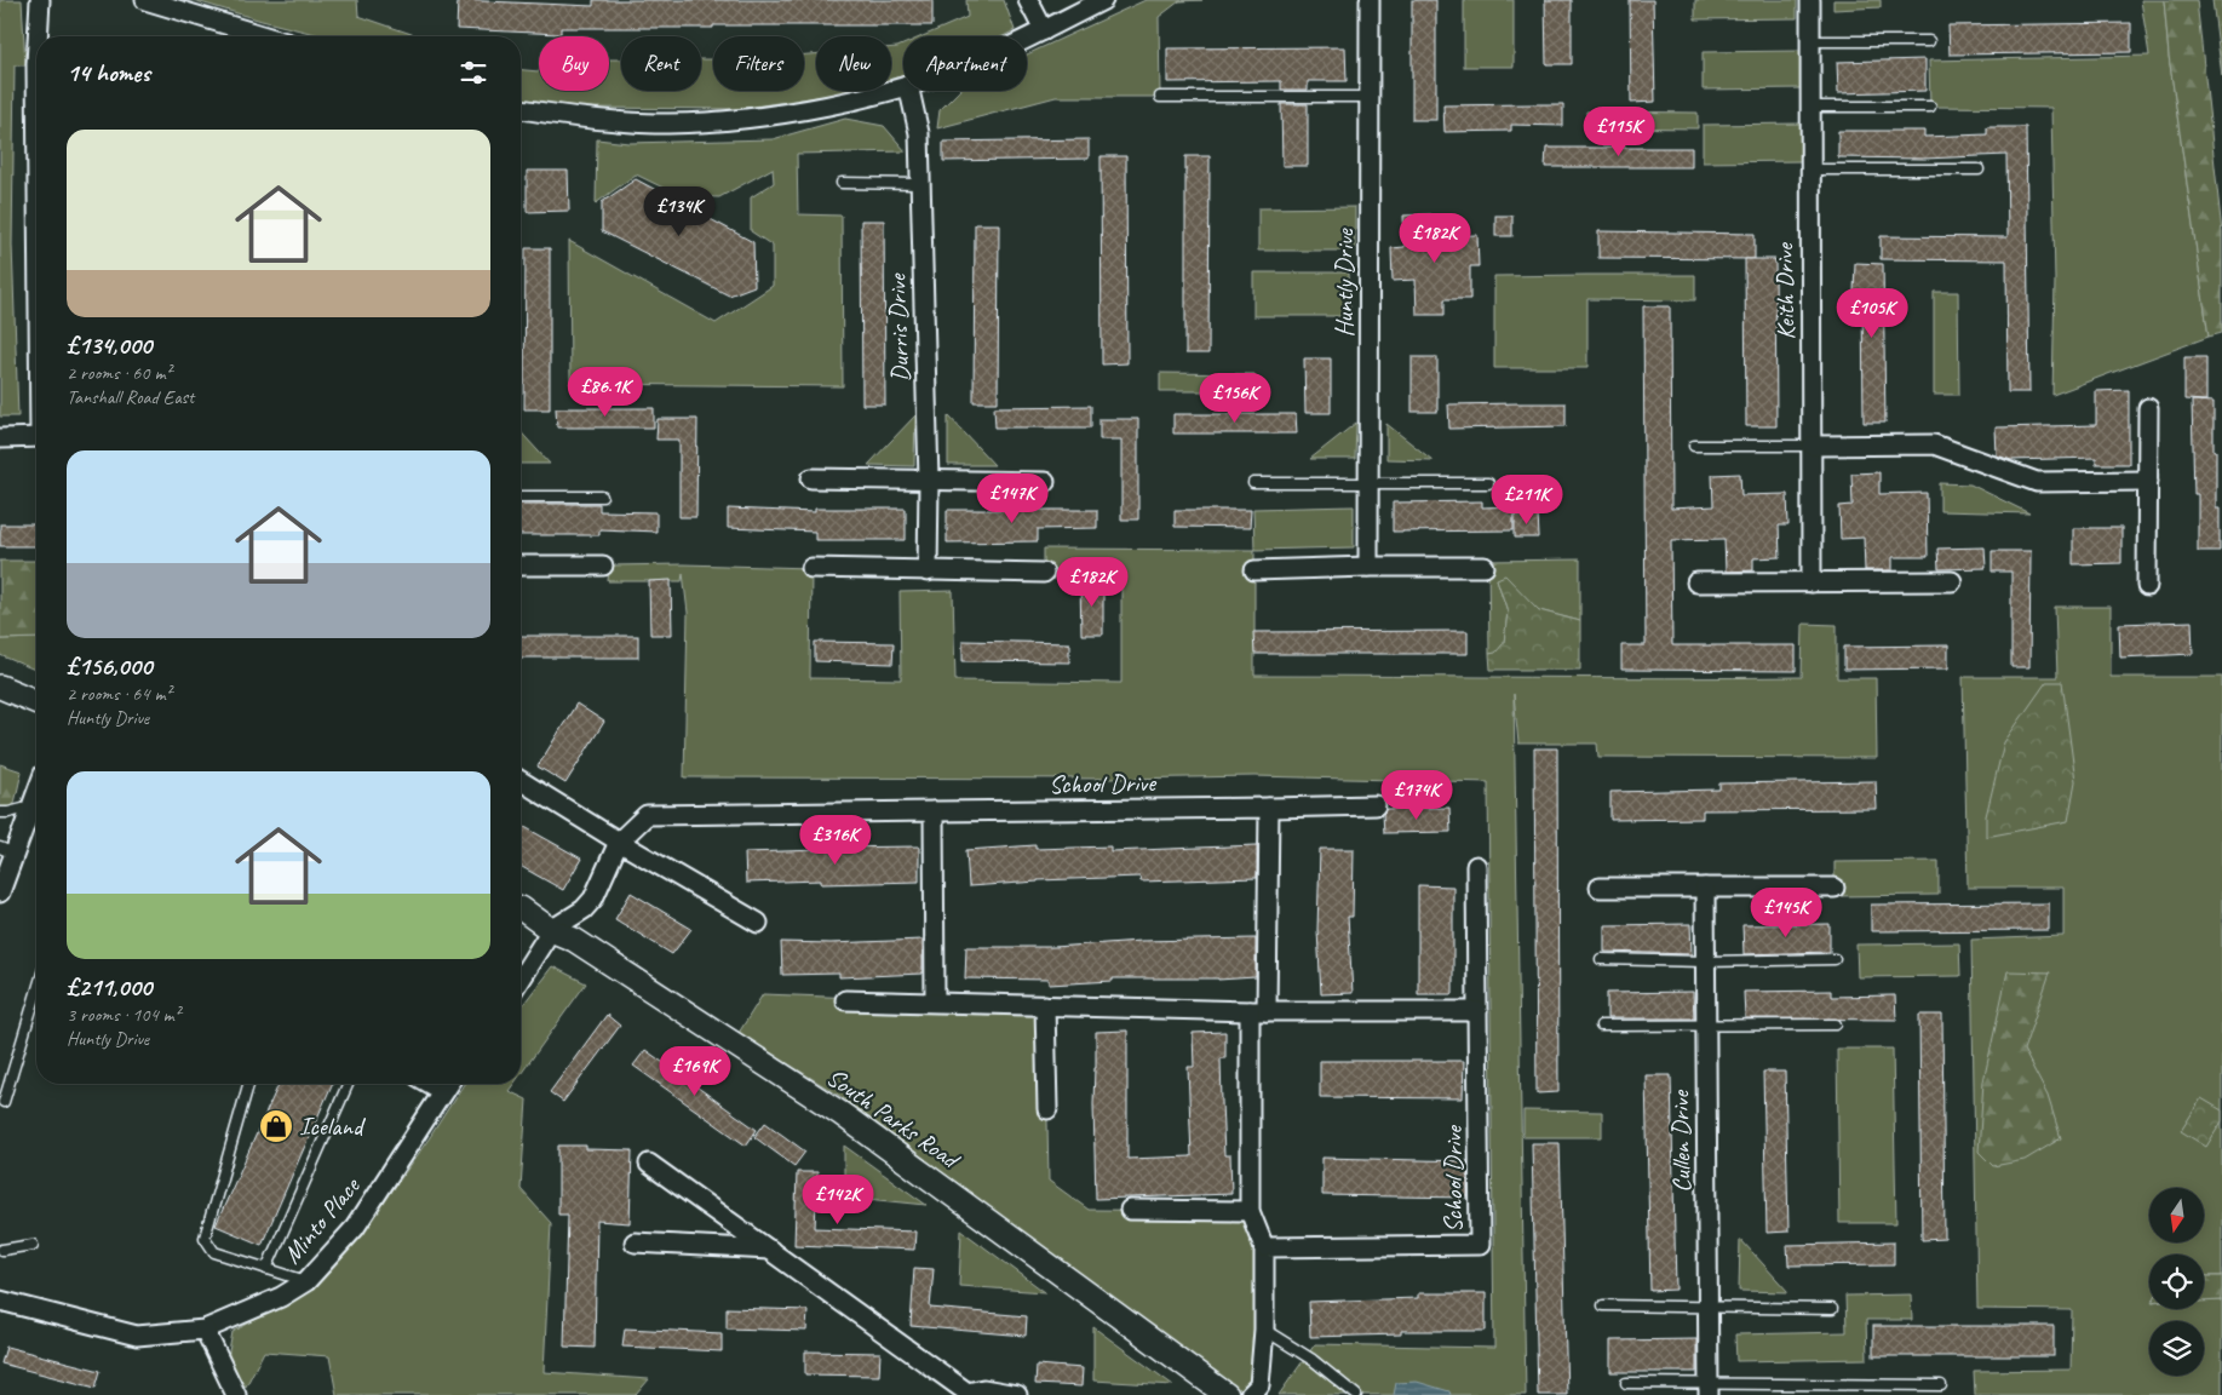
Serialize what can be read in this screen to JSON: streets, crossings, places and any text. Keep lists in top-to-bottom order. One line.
{"streets":{"street":["Huntly Drive","Keith Drive","Durris Drive","School Drive","South Parks Road","Cullen Drive","Minto Place"]},"crossings":[["School Drive","South Parks Road"]],"places":{"shop":["Iceland"]},"north":"bottom","page":{"chip":["Buy","Rent","Filters","New","Apartment"],"heading":"14 homes","price":["£115K","£134K","£182K","£105K","£86.1K","£156K","£147K","£211K","£182K","£174K","£316K","£145K","£169K","£142K"],"list":[{"name":"£134,000","note":"2 rooms · 60 m² · Tanshall Road East"},{"name":"£156,000","note":"2 rooms · 64 m² · Huntly Drive"},{"name":"£211,000","note":"3 rooms · 104 m² · Huntly Drive"}]}}
